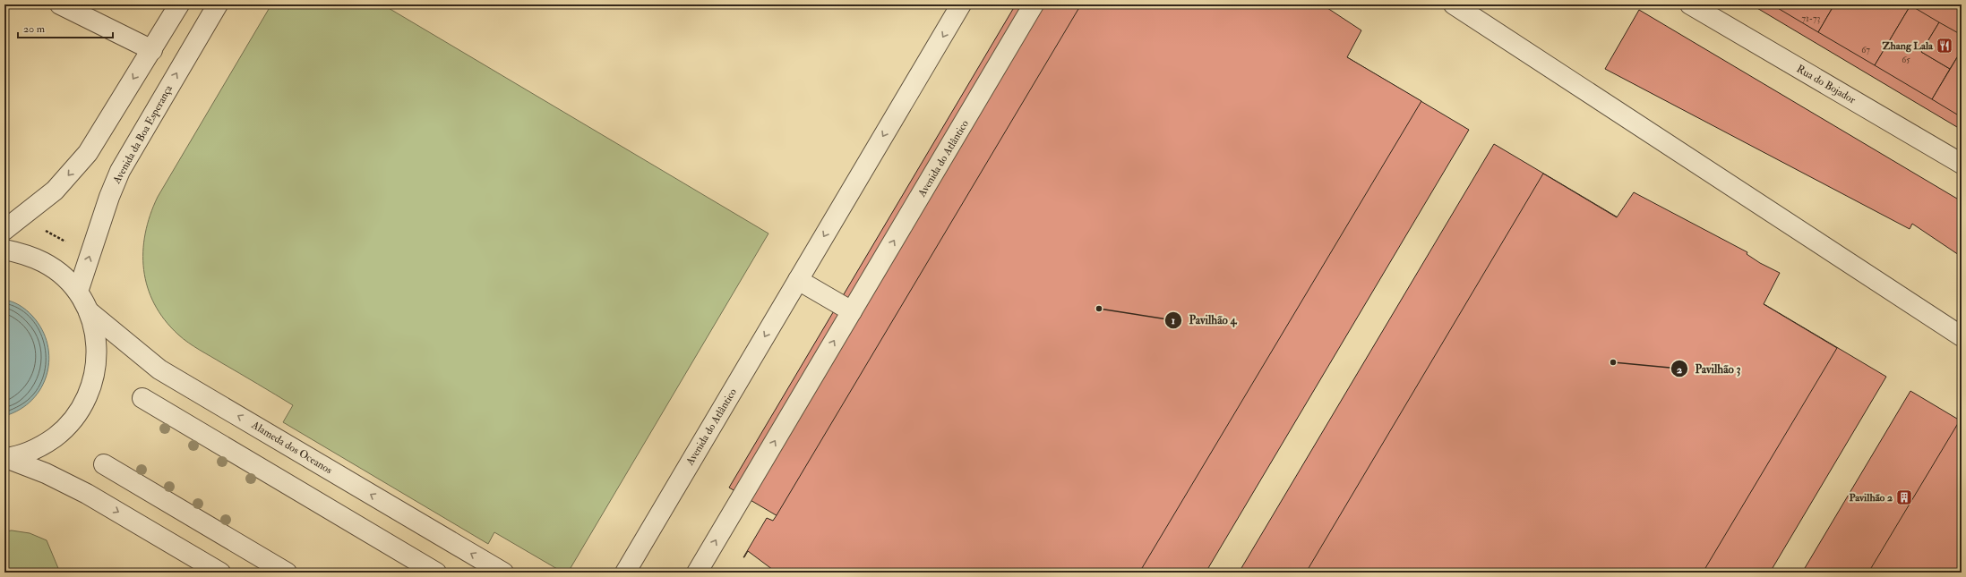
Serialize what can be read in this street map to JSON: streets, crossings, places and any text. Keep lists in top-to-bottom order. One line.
{"streets":{"street":["Rua do Bojador","Avenida da Boa Esperança","Avenida do Atlântico","Alameda dos Oceanos"]},"places":{"restaurant":["Zhang Lala"],"other":["Pavilhão 4","Pavilhão 3"],"building":["Pavilhão 2"]},"house_numbers":["71-73","67","65"],"scale_bar":"20 m"}
